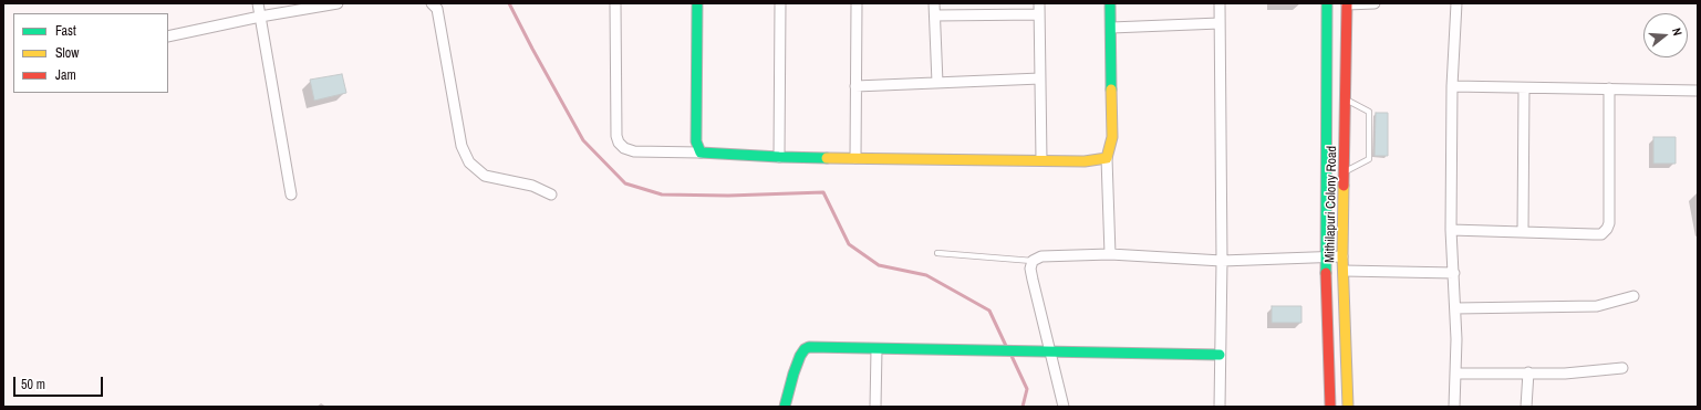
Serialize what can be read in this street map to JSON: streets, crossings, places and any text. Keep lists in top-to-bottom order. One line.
{"streets":{"street":["Mithilapuri Colony Road"]},"legend":["Fast","Slow","Jam"],"scale_bar":"50 m","north":"right"}
